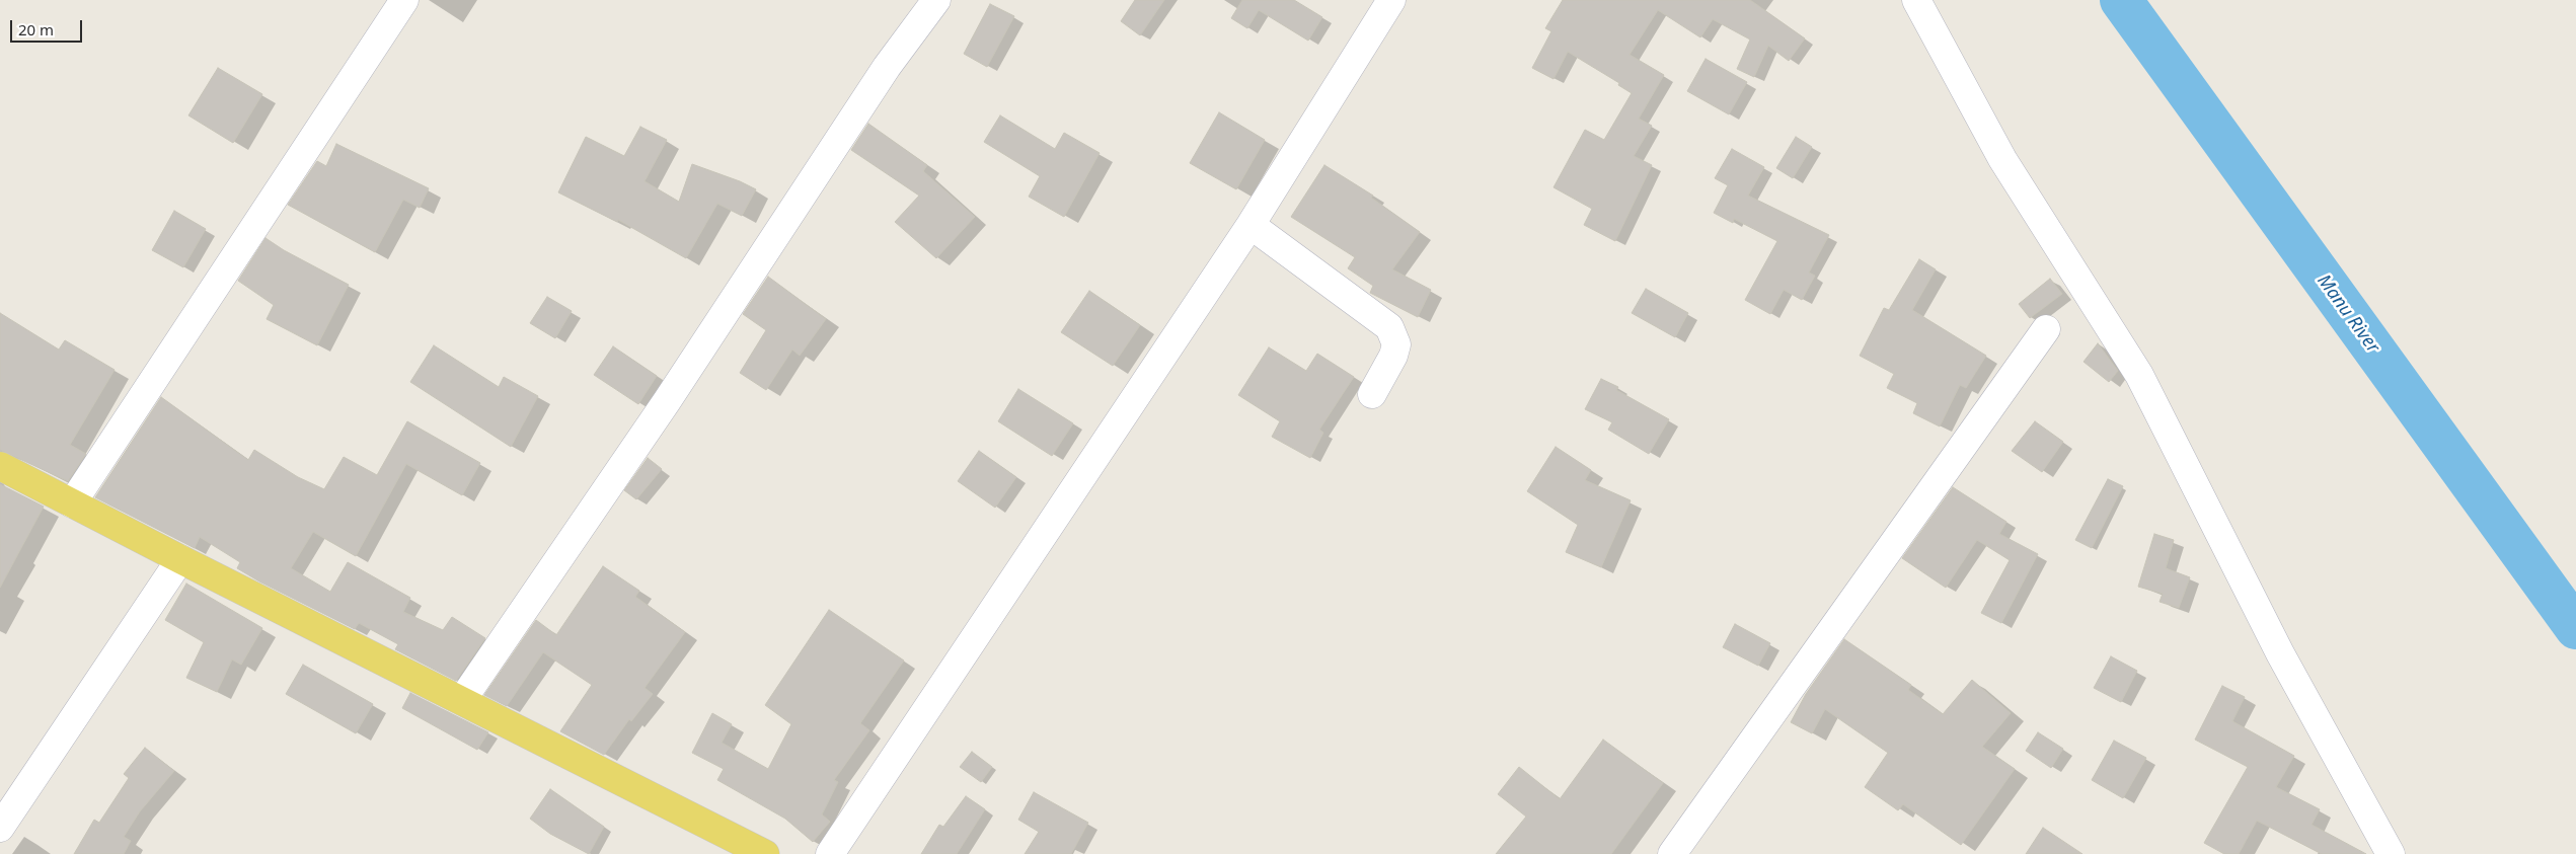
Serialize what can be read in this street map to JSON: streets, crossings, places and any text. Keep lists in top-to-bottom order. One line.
{"water":["Manu River"],"scale_bar":"20 m"}
